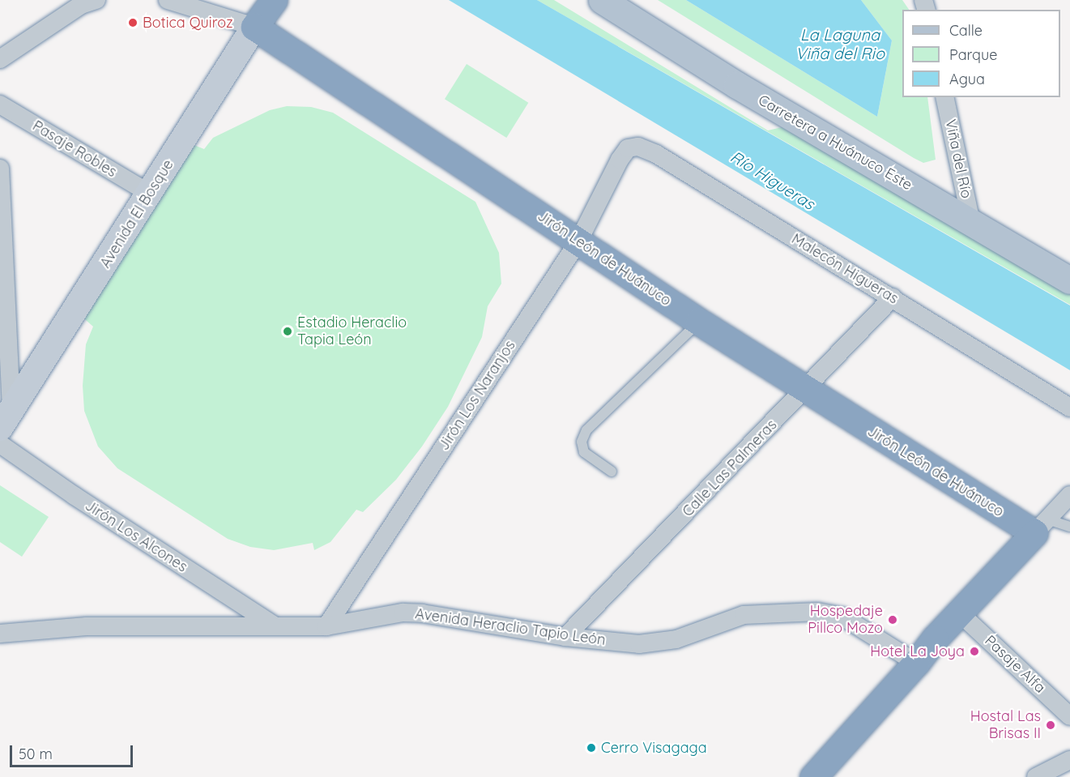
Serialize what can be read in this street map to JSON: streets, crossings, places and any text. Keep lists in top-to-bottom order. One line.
{"streets":{"highway":["Avenida El Bosque","Jirón León de Huánuco"],"main road":["Carretera a Huánuco Este"],"street":["Pasaje Robles","Viña del Río","Malecón Higueras","Jirón Los Naranjos","Calle Las Palmeras","Jirón Los Alcones","Avenida Heraclio Tapio León","Pasaje Alfa"]},"crossings":[["Carretera a Huánuco Este","Viña del Río"],["Pasaje Robles","Avenida El Bosque"],["Avenida El Bosque","Jirón León de Huánuco"],["Jirón León de Huánuco","Jirón Los Naranjos"],["Jirón León de Huánuco","Calle Las Palmeras"],["Malecón Higueras","Jirón Los Naranjos"],["Malecón Higueras","Calle Las Palmeras"],["Jirón Los Naranjos","Avenida Heraclio Tapio León"],["Calle Las Palmeras","Avenida Heraclio Tapio León"],["Jirón Los Alcones","Avenida Heraclio Tapio León"]],"water":["La Laguna Viña del Rio","Río Higueras"],"places":["Botica Quiroz","Estadio Heraclio Tapia León","Hospedaje Pillco Mozo","Hotel La Joya","Hostal Las Brisas II","Cerro Visagaga"],"legend":["Calle","Parque","Agua"],"scale_bar":"50 m"}
